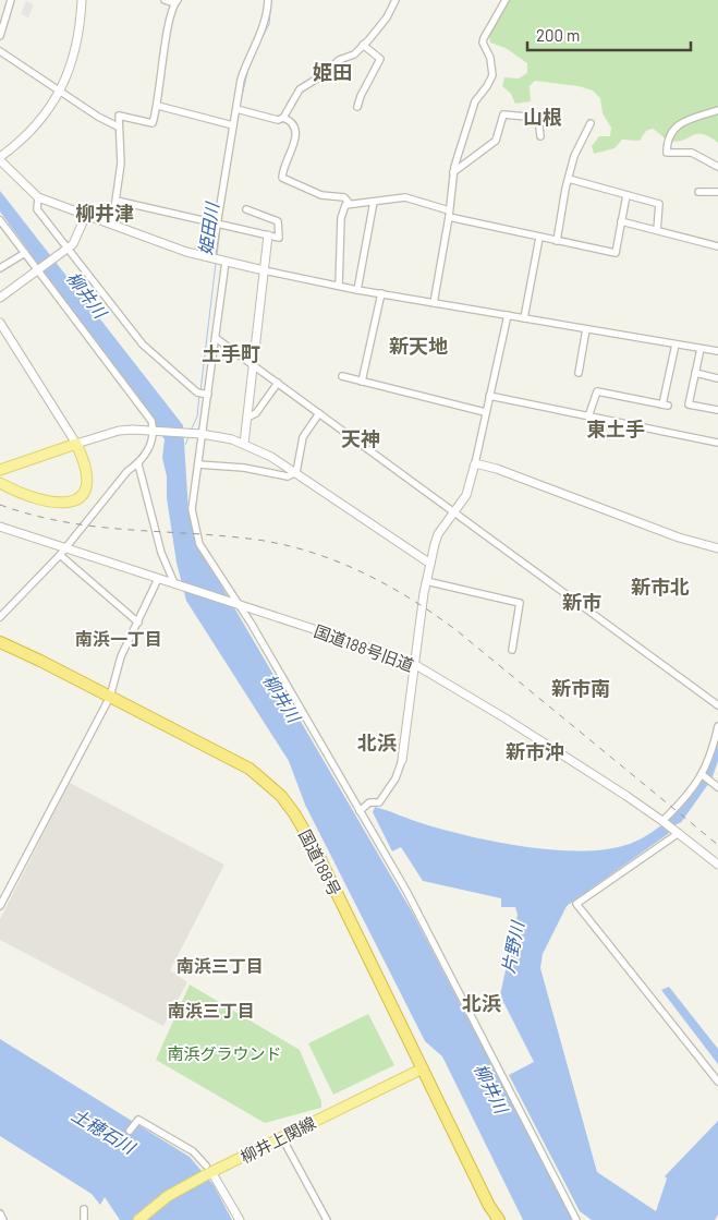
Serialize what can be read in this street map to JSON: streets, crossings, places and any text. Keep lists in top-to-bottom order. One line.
{"streets":{"highway":["国道188号"],"main road":["柳井上関線"],"street":["国道188号旧道"]},"crossings":[["国道188号","柳井上関線"]],"districts":["姫田","山根","柳井津","新天地","土手町","東土手","天神","新市北","新市","南浜一丁目","新市南","北浜","新市沖","南浜三丁目","北浜","南浜三丁目"],"water":["姫田川","柳井川","片野川","土穂石川"],"parks":["南浜グラウンド"],"scale_bar":"200 m"}
